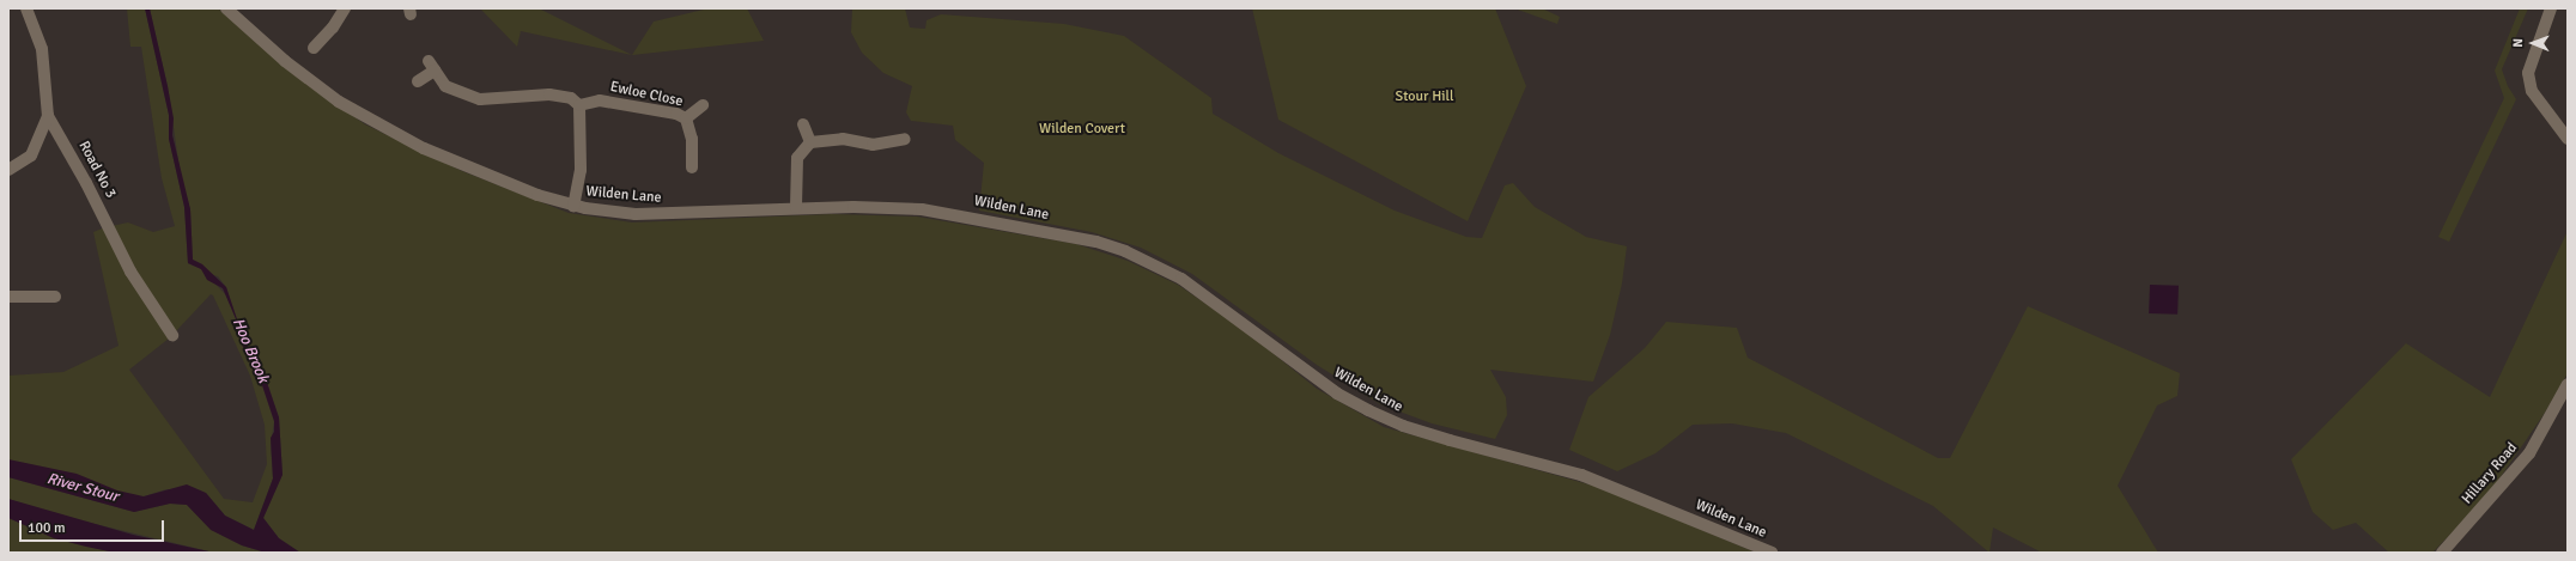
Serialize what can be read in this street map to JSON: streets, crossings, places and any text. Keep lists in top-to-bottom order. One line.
{"streets":{"street":["Ewloe Close","Road No 3","Wilden Lane","Hillary Road"]},"water":["Hoo Brook","River Stour"],"parks":["Stour Hill","Wilden Covert"],"scale_bar":"100 m","north":"left"}
